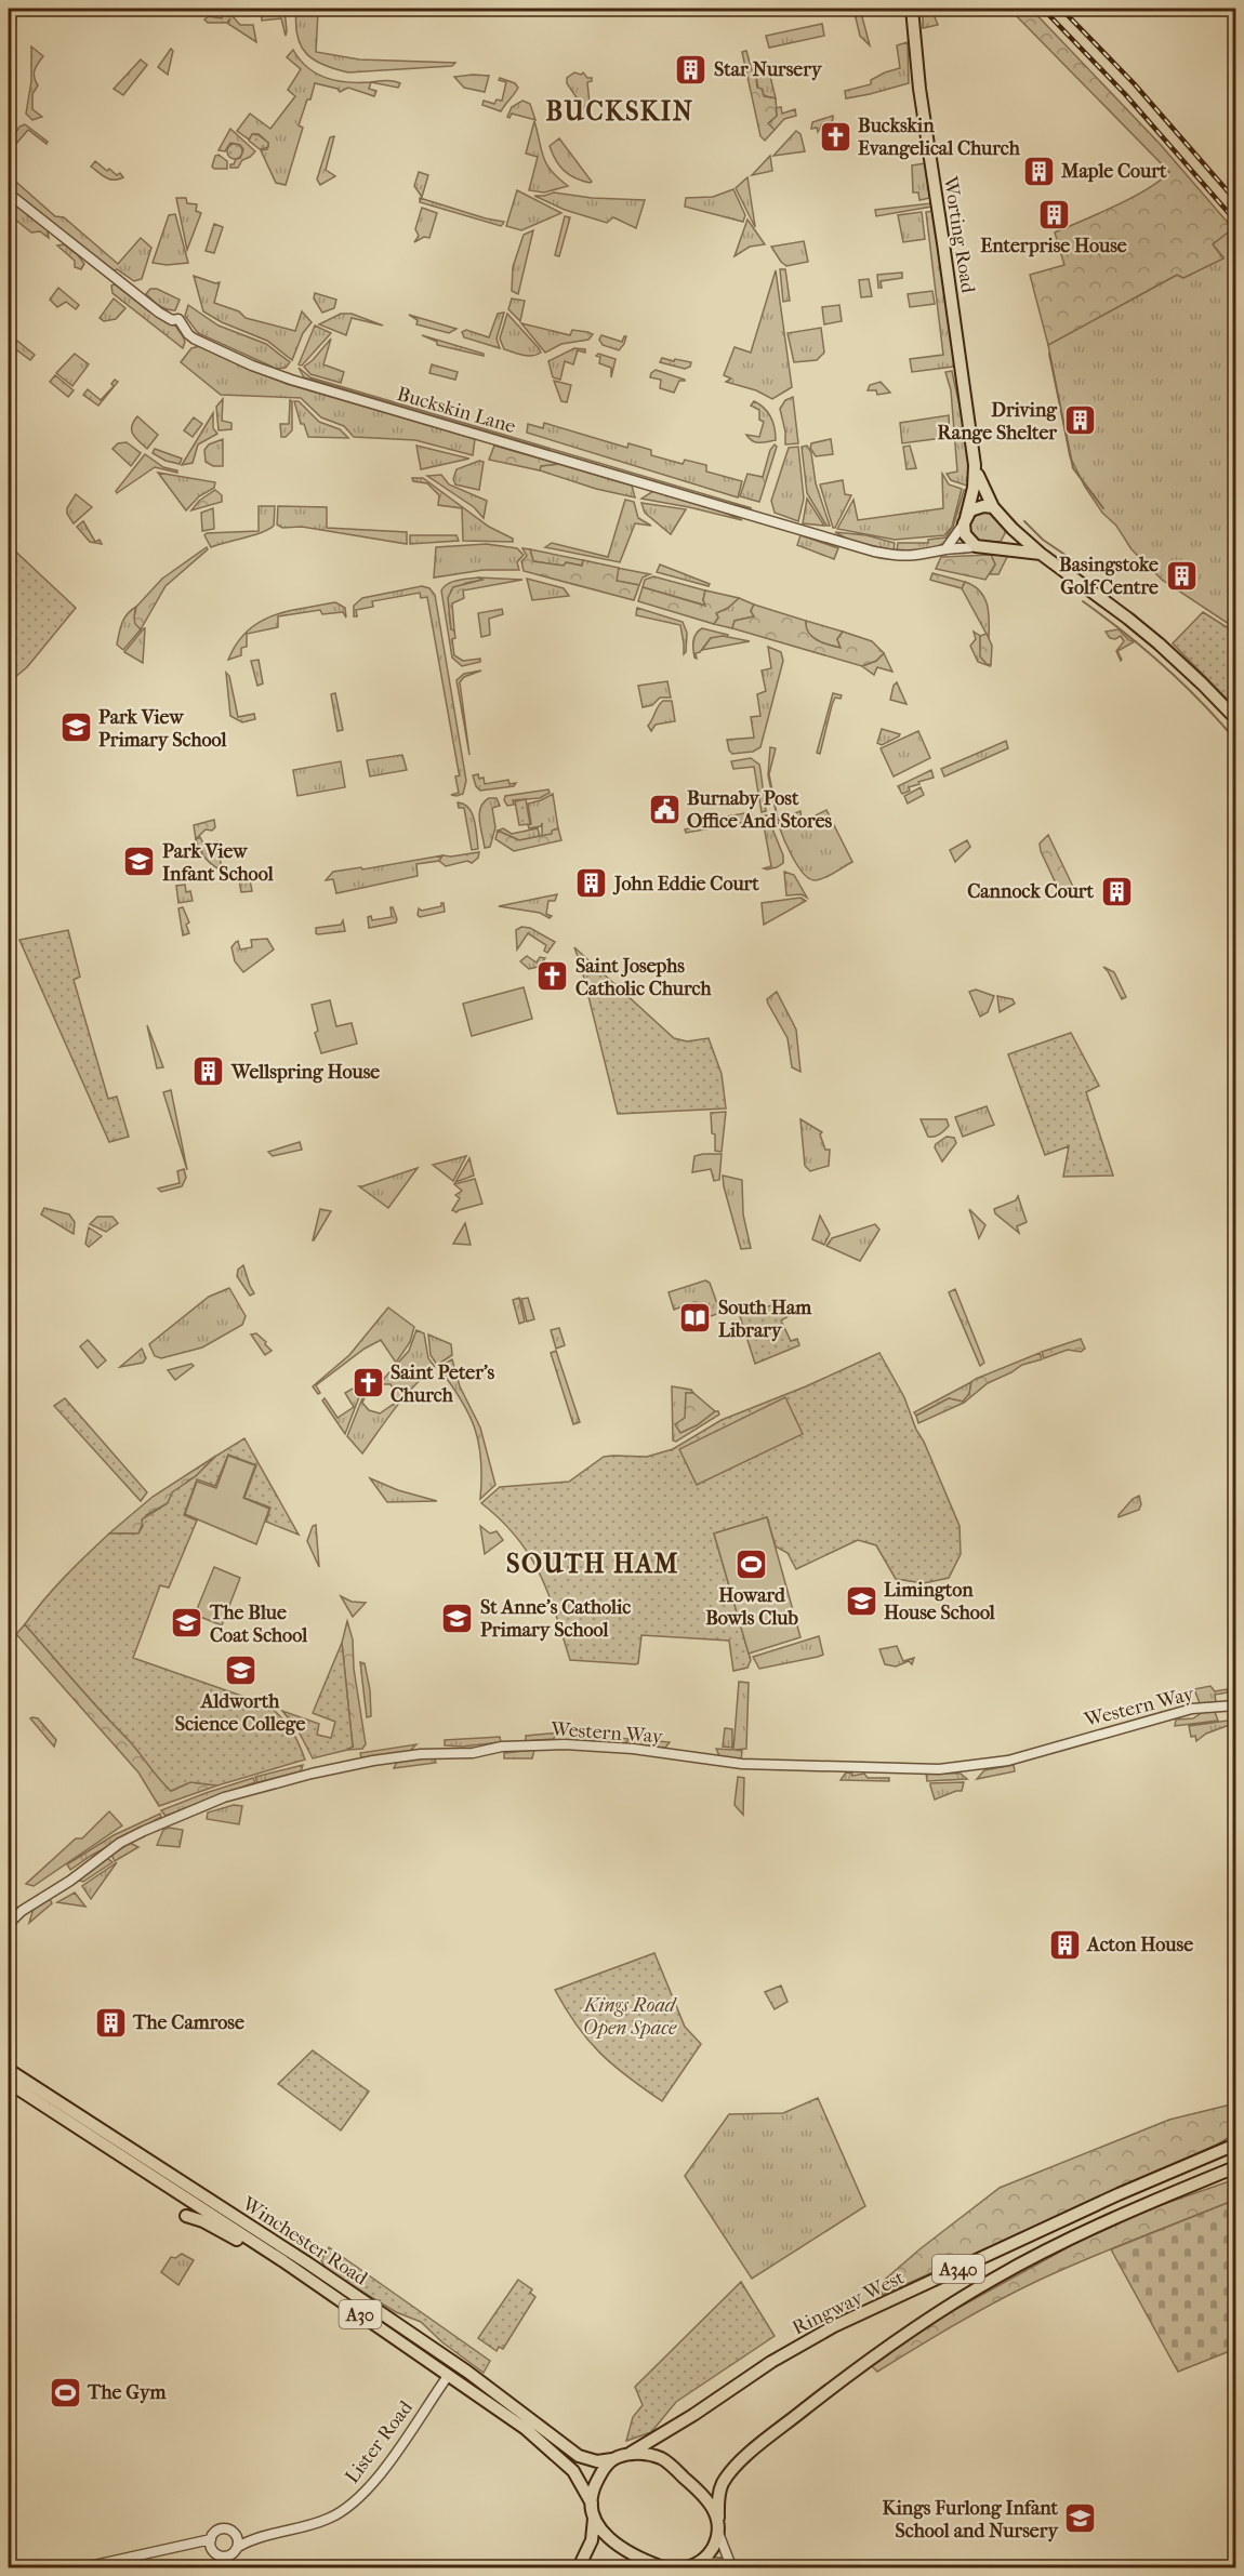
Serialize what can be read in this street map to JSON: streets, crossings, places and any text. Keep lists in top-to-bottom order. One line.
{"streets":{"main road":["Worting Road","Winchester Road","A340","Ringway West","A30"],"street":["Buckskin Lane","Western Way","Lister Road"]},"crossings":[["Worting Road","Buckskin Lane"],["Winchester Road","Ringway West"],["Winchester Road","Lister Road"]],"districts":["BUCKSKIN","SOUTH HAM"],"parks":["Kings Road Open Space"],"places":{"building":["Star Nursery","Maple Court","Enterprise House","Driving Range Shelter","Basingstoke Golf Centre","John Eddie Court","Cannock Court","Wellspring House","Acton House","The Camrose"],"church":["Buckskin Evangelical Church","Saint Josephs Catholic Church","Saint Peter's Church"],"school or university":["Park View Primary School","Park View Infant School","Limington House School","St Anne's Catholic Primary School","The Blue Coat School","Aldworth Science College","Kings Furlong Infant School and Nursery"],"public building":["Burnaby Post Office And Stores"],"library":["South Ham Library"],"sports":["Howard Bowls Club","The Gym"]}}
